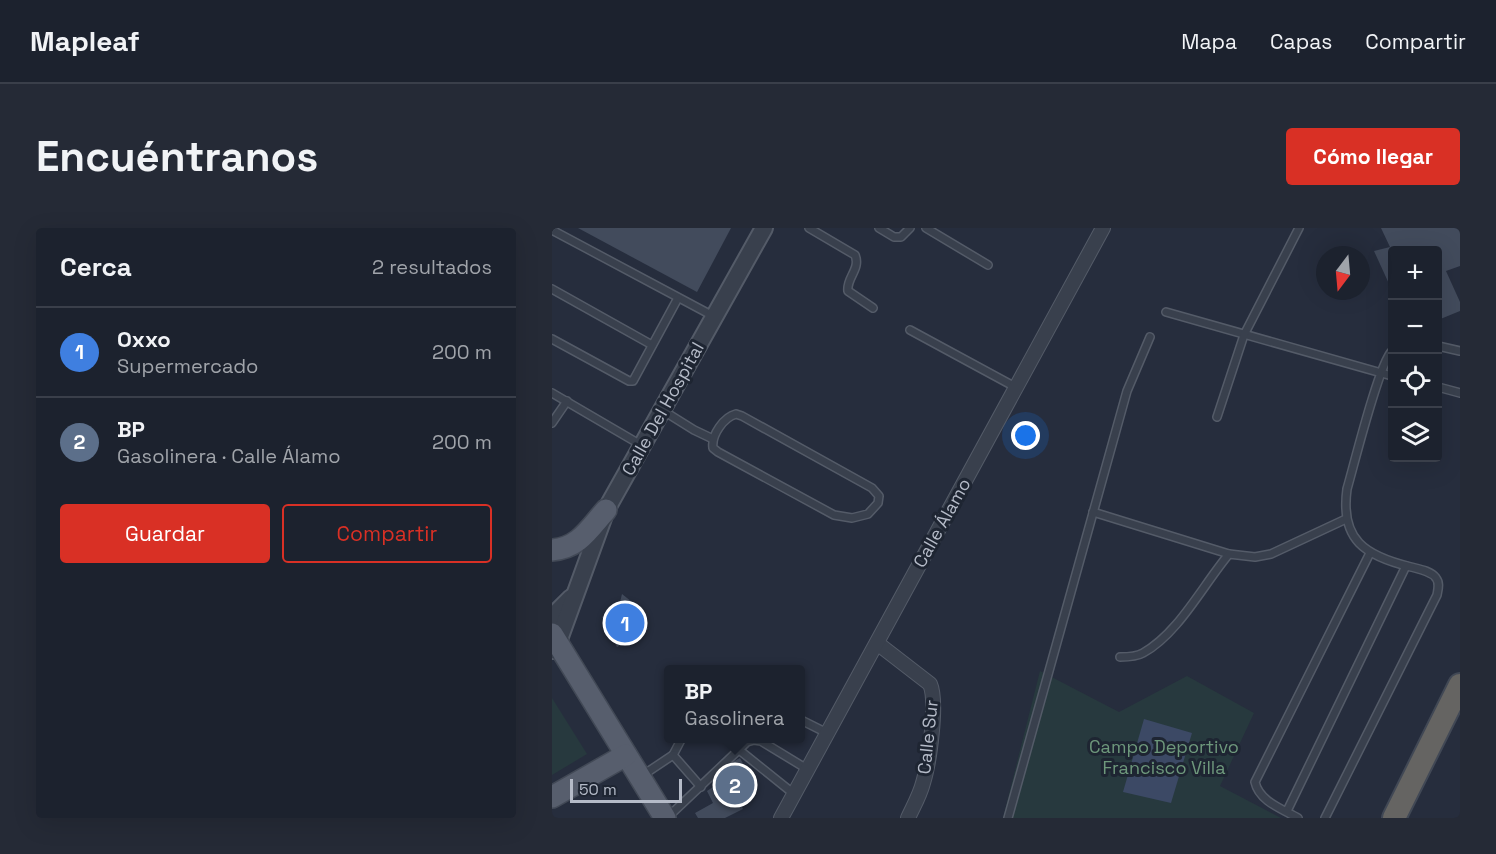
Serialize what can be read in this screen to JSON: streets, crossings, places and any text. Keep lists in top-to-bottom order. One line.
{"streets":{"street":["Calle Del Hospital","Calle Álamo","Calle Sur"]},"crossings":[["Calle Álamo","Calle Sur"]],"parks":["Campo Deportivo Francisco Villa"],"scale_bar":"50 m","north":"bottom","page":{"header":"Mapleaf","nav":["Mapa","Capas","Compartir"],"buttons":["Cómo llegar",["Guardar","Compartir"]],"title":"Encuéntranos","heading":["Cerca","2 resultados"],"map_buttons":["+","−"],"list":[{"mark":"1","name":"Oxxo","note":"Supermercado","value":"200 m"},{"mark":"2","name":"BP","note":"Gasolinera · Calle Álamo","value":"200 m"}],"pins":["1","2"],"popup":["BP","Gasolinera"],"scale":"50 m"}}
